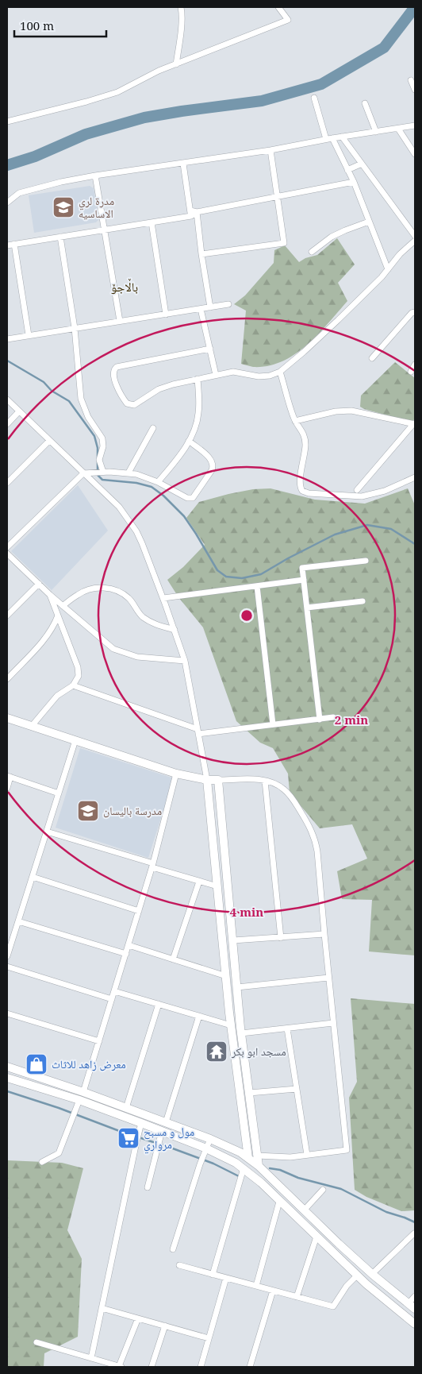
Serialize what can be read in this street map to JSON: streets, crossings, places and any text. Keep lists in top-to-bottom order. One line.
{"districts":["باڵاجۆ"],"places":{"school or university":["مدرة لري الاساسیه","مدرسة بالیسان"],"temple":["مسجد ابو بكر"],"shop":["معرض زاهد للاثاث"],"supermarket":["مول و مسبح مرواري"]},"scale_bar":"100 m","rings":["2 min","4 min"]}
